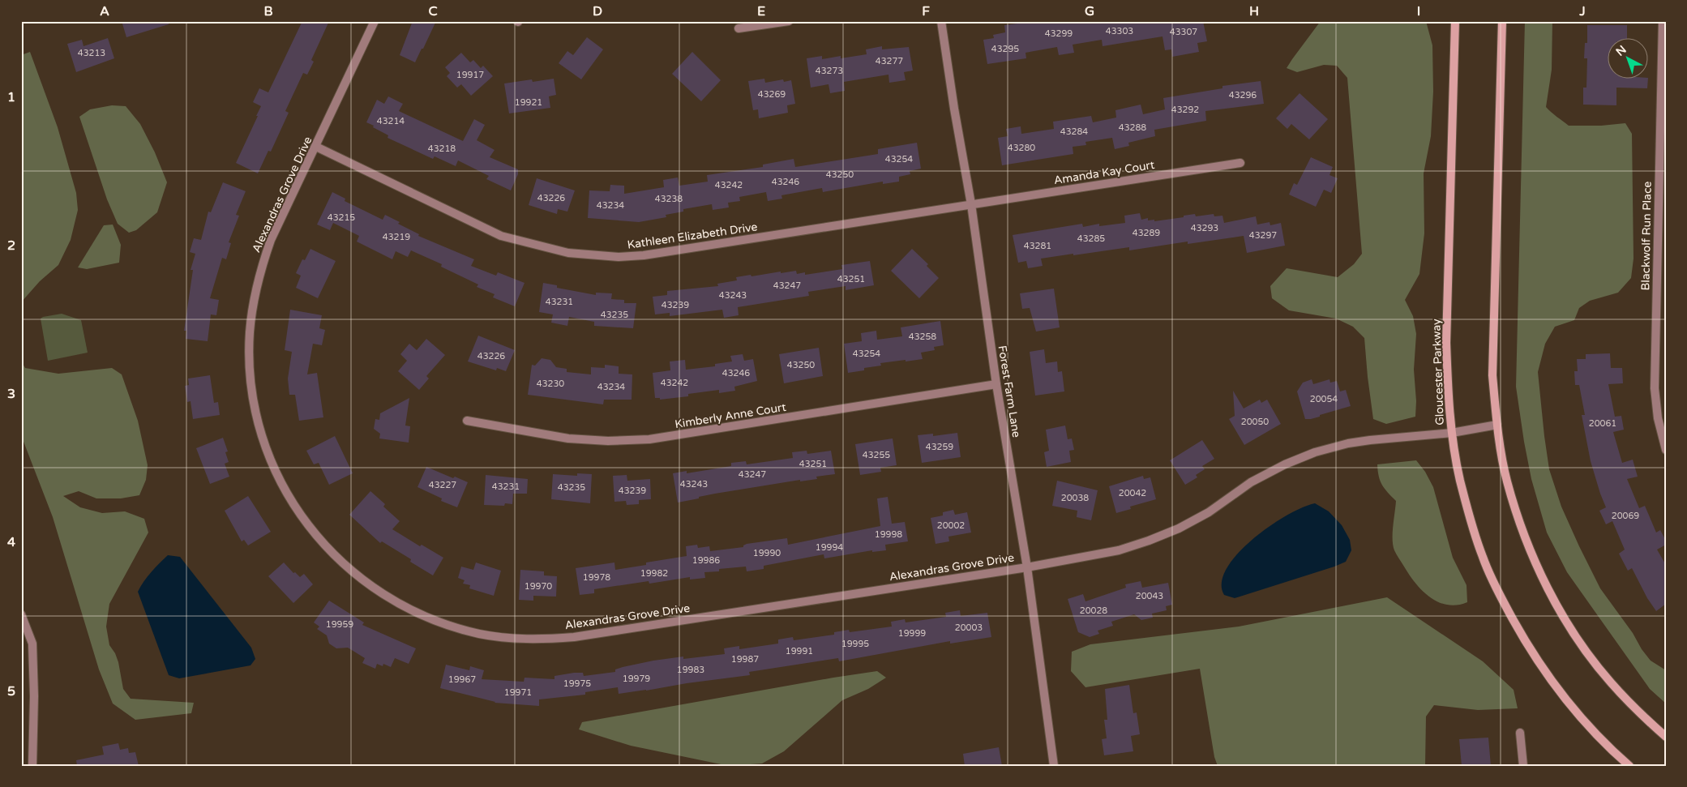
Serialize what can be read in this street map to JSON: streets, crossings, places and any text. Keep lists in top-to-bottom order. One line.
{"streets":{"main road":["Gloucester Parkway"],"street":["Amanda Kay Court","Alexandras Grove Drive","Kathleen Elizabeth Drive","Blackwolf Run Place","Forest Farm Lane","Kimberly Anne Court"]},"crossings":[["Amanda Kay Court","Kathleen Elizabeth Drive"],["Amanda Kay Court","Forest Farm Lane"],["Alexandras Grove Drive","Kathleen Elizabeth Drive"],["Alexandras Grove Drive","Gloucester Parkway"],["Alexandras Grove Drive","Forest Farm Lane"],["Kathleen Elizabeth Drive","Forest Farm Lane"],["Forest Farm Lane","Kimberly Anne Court"]],"house_numbers":["43303","43307","43299","43295","43213","43277","43273","19917","43269","43296","19921","43292","43214","43288","43284","43280","43218","43254","43250","43246","43242","43226","43238","43234","43215","43293","43289","43297","43219","43285","43281","43251","43247","43243","43231","43239","43235","43258","43254","43226","43250","43246","43242","43230","43234","20054","20050","20061","43259","43255","43251","43247","43243","43227","43231","43235","43239","20042","20038","20069","20002","19998","19994","19990","19986","19982","19978","19970","20043","20028","19959","20003","19999","19995","19991","19987","19983","19979","19967","19975","19971"],"north":"top left","grid":{"columns":["A","B","C","D","E","F","G","H","I","J"],"rows":["1","2","3","4","5"]}}
